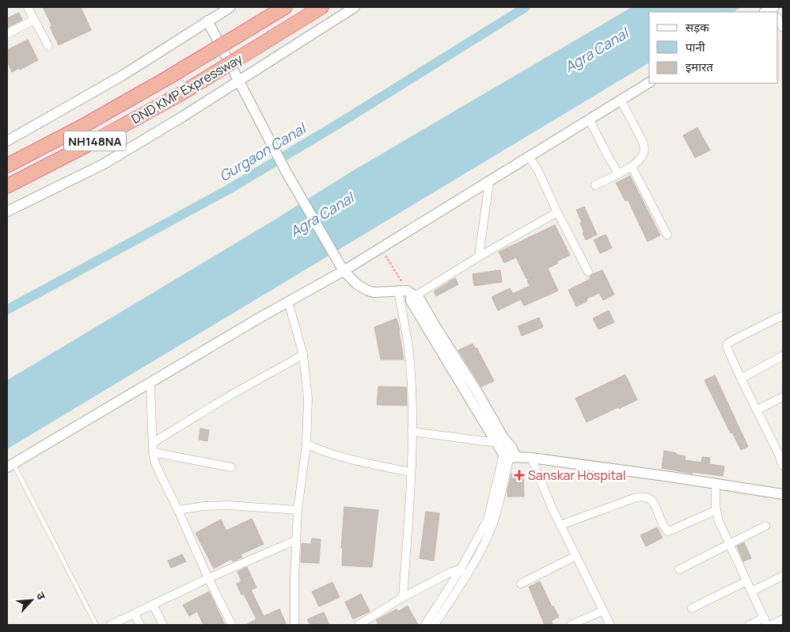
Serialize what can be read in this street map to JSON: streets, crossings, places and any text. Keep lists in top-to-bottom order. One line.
{"streets":{"highway":["DND KMP Expressway","NH148NA"]},"water":["Agra Canal","Gurgaon Canal"],"places":{"health":["Sanskar Hospital"]},"legend":["सड़क","पानी","इमारत"],"north":"top right"}
